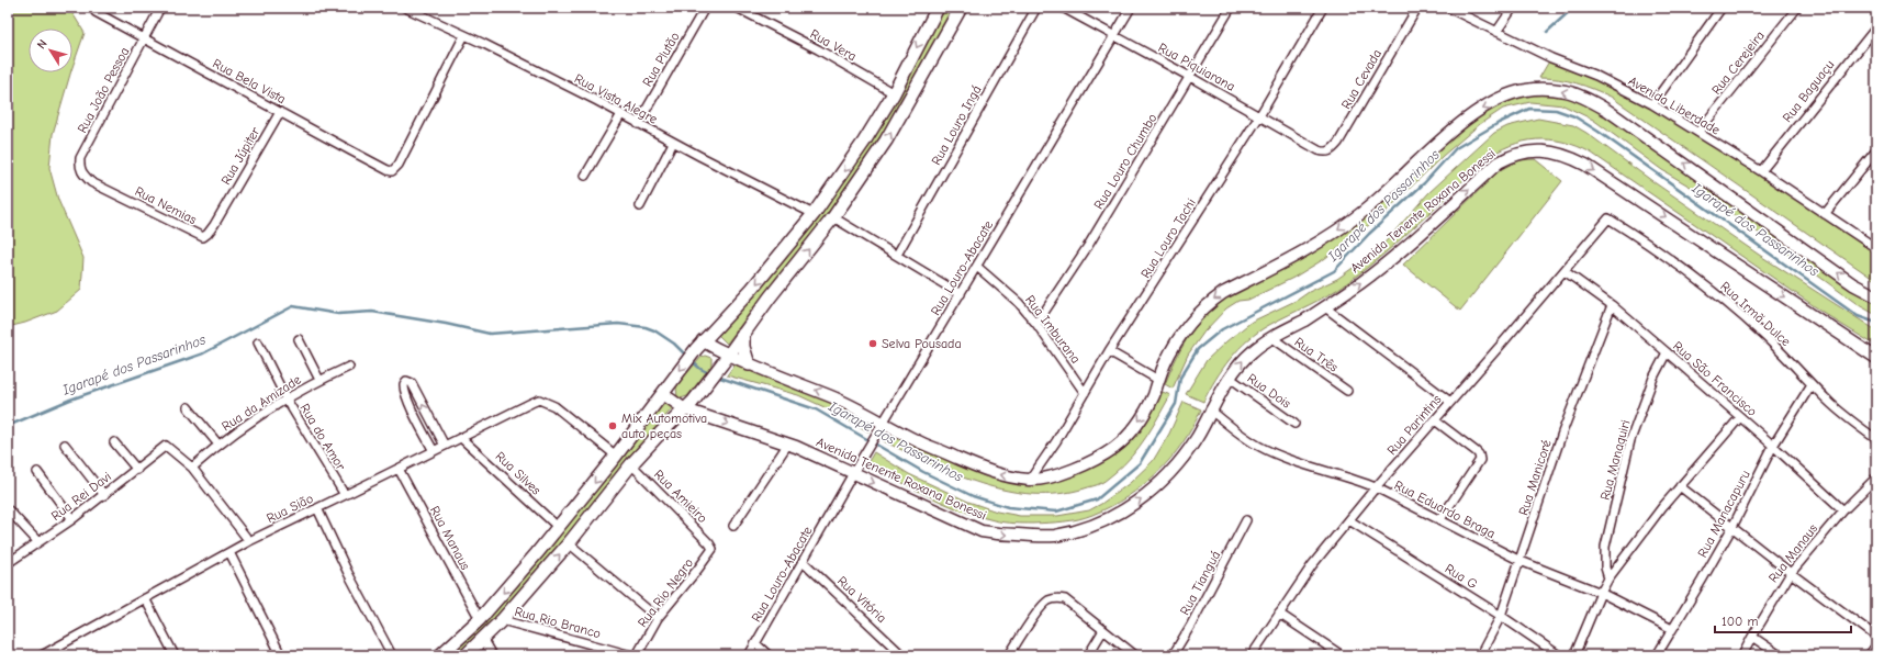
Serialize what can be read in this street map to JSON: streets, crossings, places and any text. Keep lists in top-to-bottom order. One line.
{"streets":{"street":["Rua Vera","Rua Plutão","Rua Cerejeira","Rua Piquiarana","Rua Cevada","Rua Bela Vista","Rua João Pessoa","Rua Baguaçu","Rua Vista Alegre","Avenida Liberdade","Rua Louro Ingá","Rua Júpiter","Rua Louro Chumbo","Rua Nemias","Avenida Tenente Roxana Bonessi","Rua Louro Tachi","Rua Louro-Abacate","Rua Irmã Dulce","Rua Imburana","Rua Três","Rua São Francisco","Rua Dois","Rua da Amizade","Rua Parintins","Rua do Amor","Rua Manaquiri","Rua Silves","Rua Manicoré","Rua Rei Davi","Rua Amieiro","Rua Sião","Rua Eduardo Braga","Rua Manacapuru","Rua Manaus","Rua G","Rua Tianguá","Rua Rio Negro","Rua Vitória","Rua Rio Branco"]},"crossings":[["Rua Plutão","Rua Vista Alegre"],["Rua Cerejeira","Avenida Liberdade"],["Rua Piquiarana","Rua Cevada"],["Rua Piquiarana","Rua Louro Chumbo"],["Rua Piquiarana","Rua Louro Tachi"],["Rua Piquiarana","Rua Louro-Abacate"],["Rua Bela Vista","Rua João Pessoa"],["Rua Bela Vista","Rua Vista Alegre"],["Rua Bela Vista","Rua Júpiter"],["Rua João Pessoa","Rua Nemias"],["Rua Baguaçu","Avenida Liberdade"],["Rua Júpiter","Rua Nemias"],["Rua Louro Chumbo","Rua Imburana"],["Avenida Tenente Roxana Bonessi","Rua Louro-Abacate"],["Avenida Tenente Roxana Bonessi","Rua Três"],["Avenida Tenente Roxana Bonessi","Rua Dois"],["Avenida Tenente Roxana Bonessi","Rua Eduardo Braga"],["Rua Louro Tachi","Rua Imburana"],["Rua Louro-Abacate","Rua Imburana"],["Rua Louro-Abacate","Rua Vitória"],["Rua Irmã Dulce","Rua Parintins"],["Rua Irmã Dulce","Rua Manacapuru"],["Rua São Francisco","Rua Parintins"],["Rua São Francisco","Rua Manaquiri"],["Rua São Francisco","Rua Manicoré"],["Rua São Francisco","Rua Manacapuru"],["Rua São Francisco","Rua Manaus"],["Rua da Amizade","Rua do Amor"],["Rua da Amizade","Rua Rei Davi"],["Rua Parintins","Rua Eduardo Braga"],["Rua Parintins","Rua G"],["Rua do Amor","Rua Sião"],["Rua Silves","Rua Sião"],["Rua Manicoré","Rua Eduardo Braga"],["Rua Manicoré","Rua G"],["Rua Amieiro","Rua Rio Negro"],["Rua Sião","Rua Manaus"],["Rua Eduardo Braga","Rua Manacapuru"]],"one_way":["Avenida Tenente Roxana Bonessi"],"water":["Igarapé dos Passarinhos"],"places":["Selva Pousada","Mix Automotiva auto peças"],"scale_bar":"100 m","north":"top left"}
